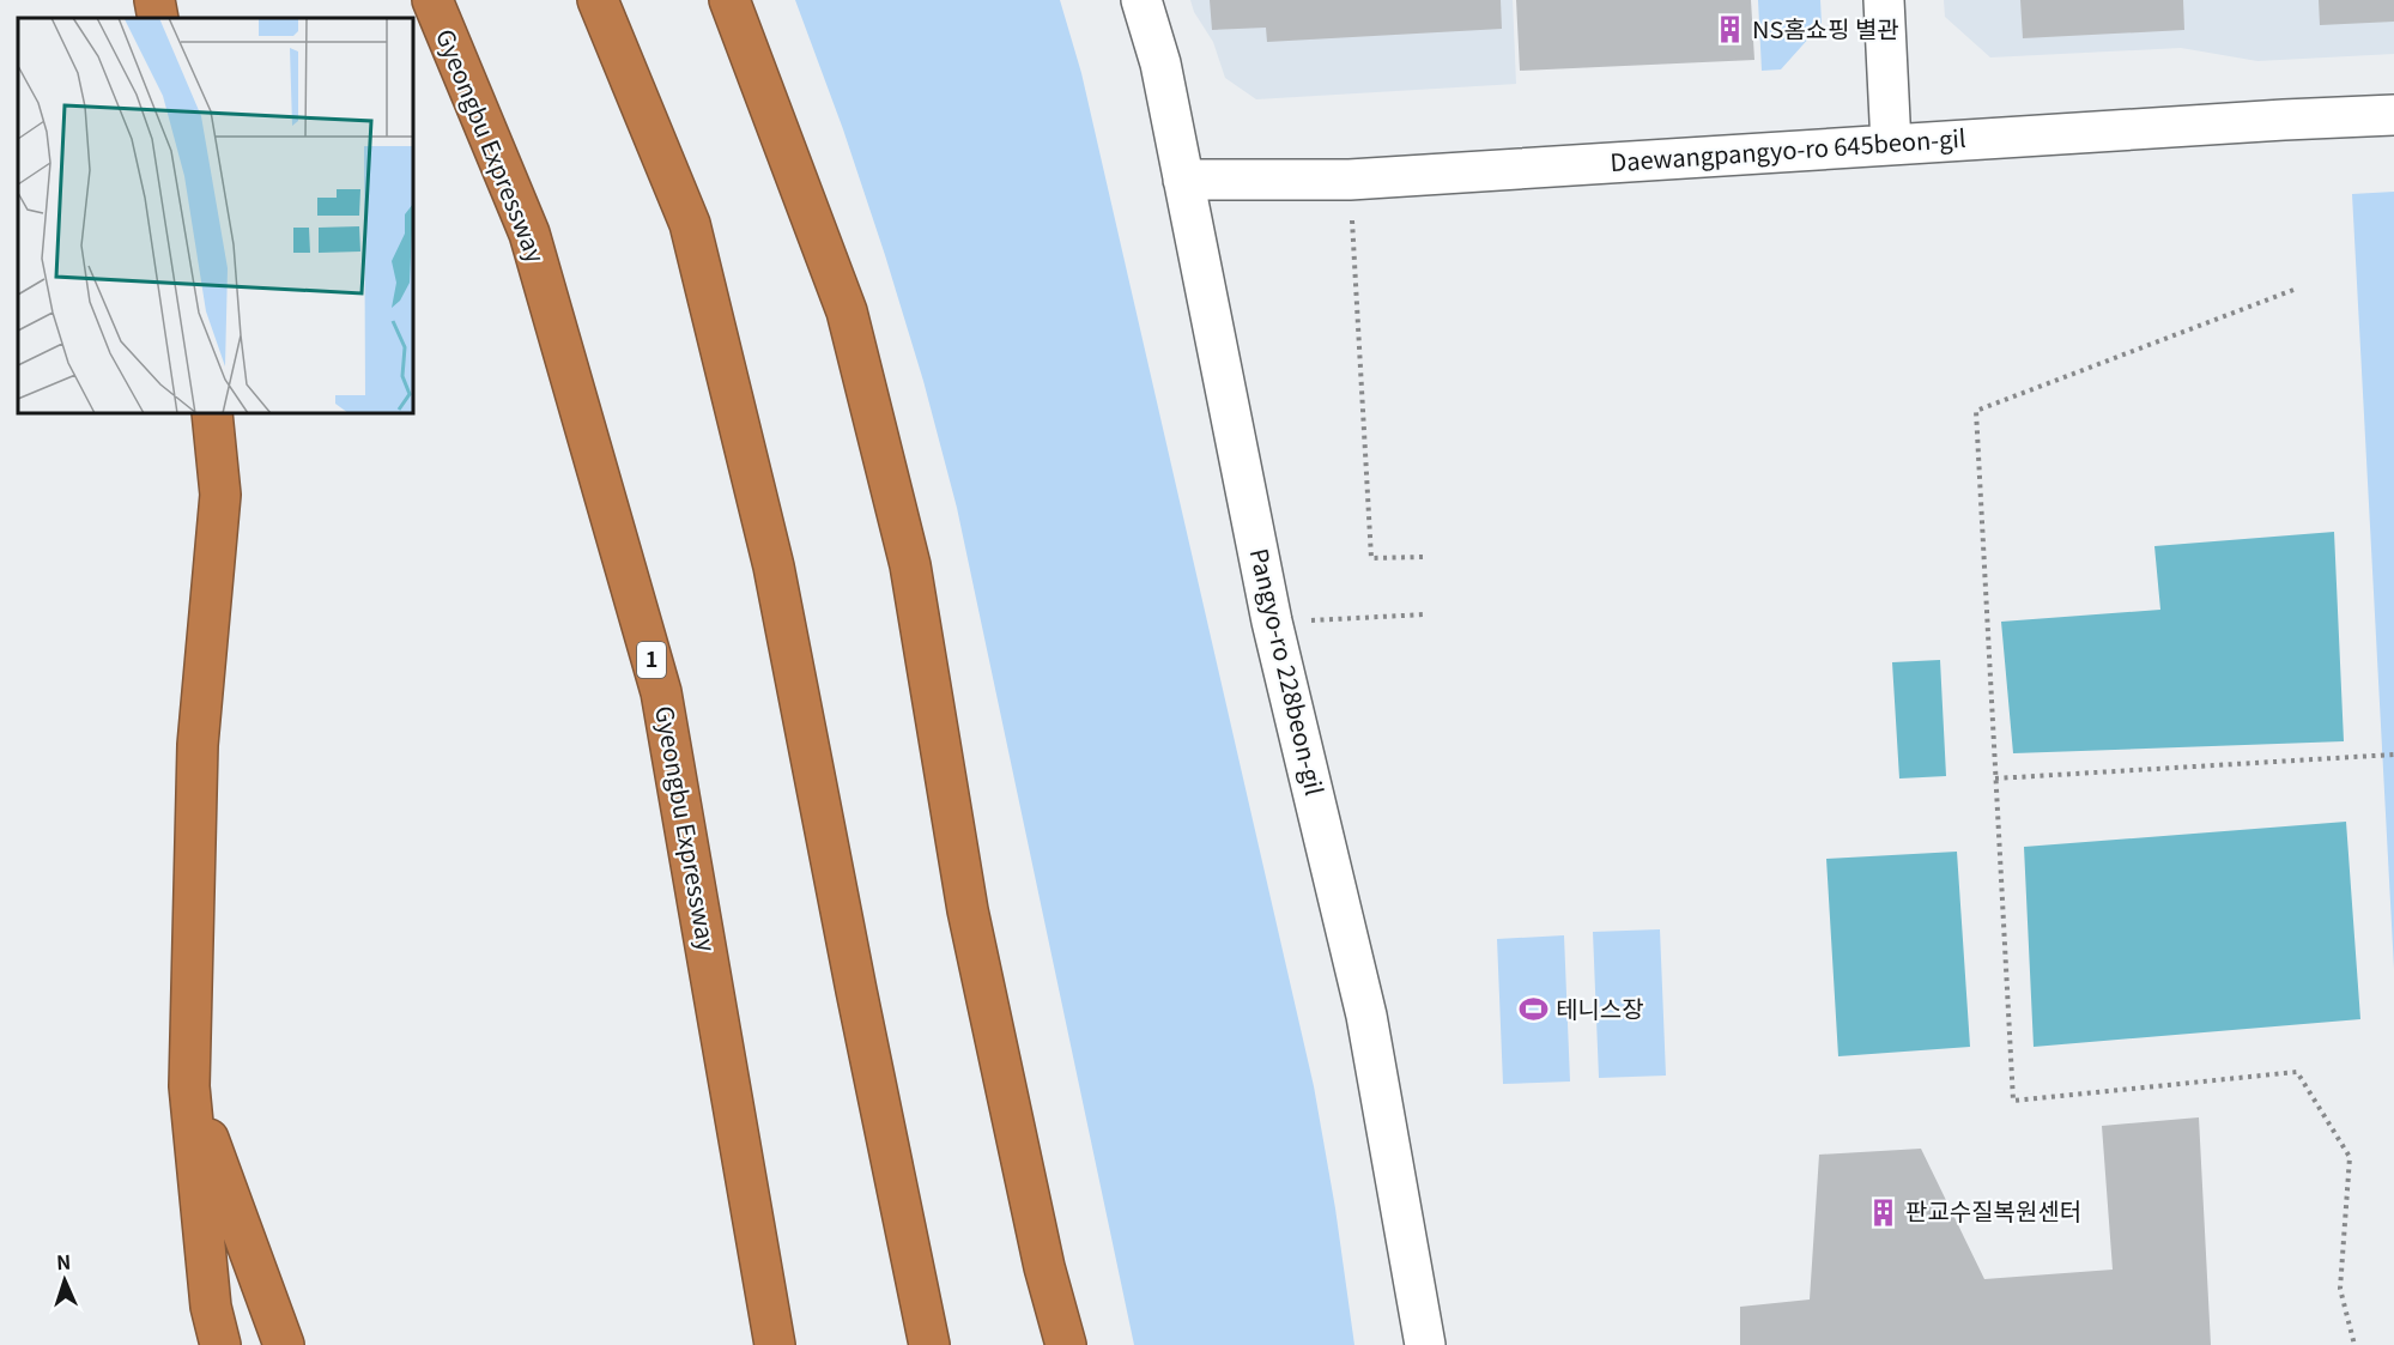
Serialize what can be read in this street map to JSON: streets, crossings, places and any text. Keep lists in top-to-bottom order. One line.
{"streets":{"highway":["Gyeongbu Expressway","1"],"street":["Daewangpangyo-ro 645beon-gil","Pangyo-ro 228beon-gil"]},"crossings":[["Daewangpangyo-ro 645beon-gil","Pangyo-ro 228beon-gil"]],"places":{"building":["NS홈쇼핑 별관","판교수질복원센터"],"sports":["테니스장"]},"north":"top"}
